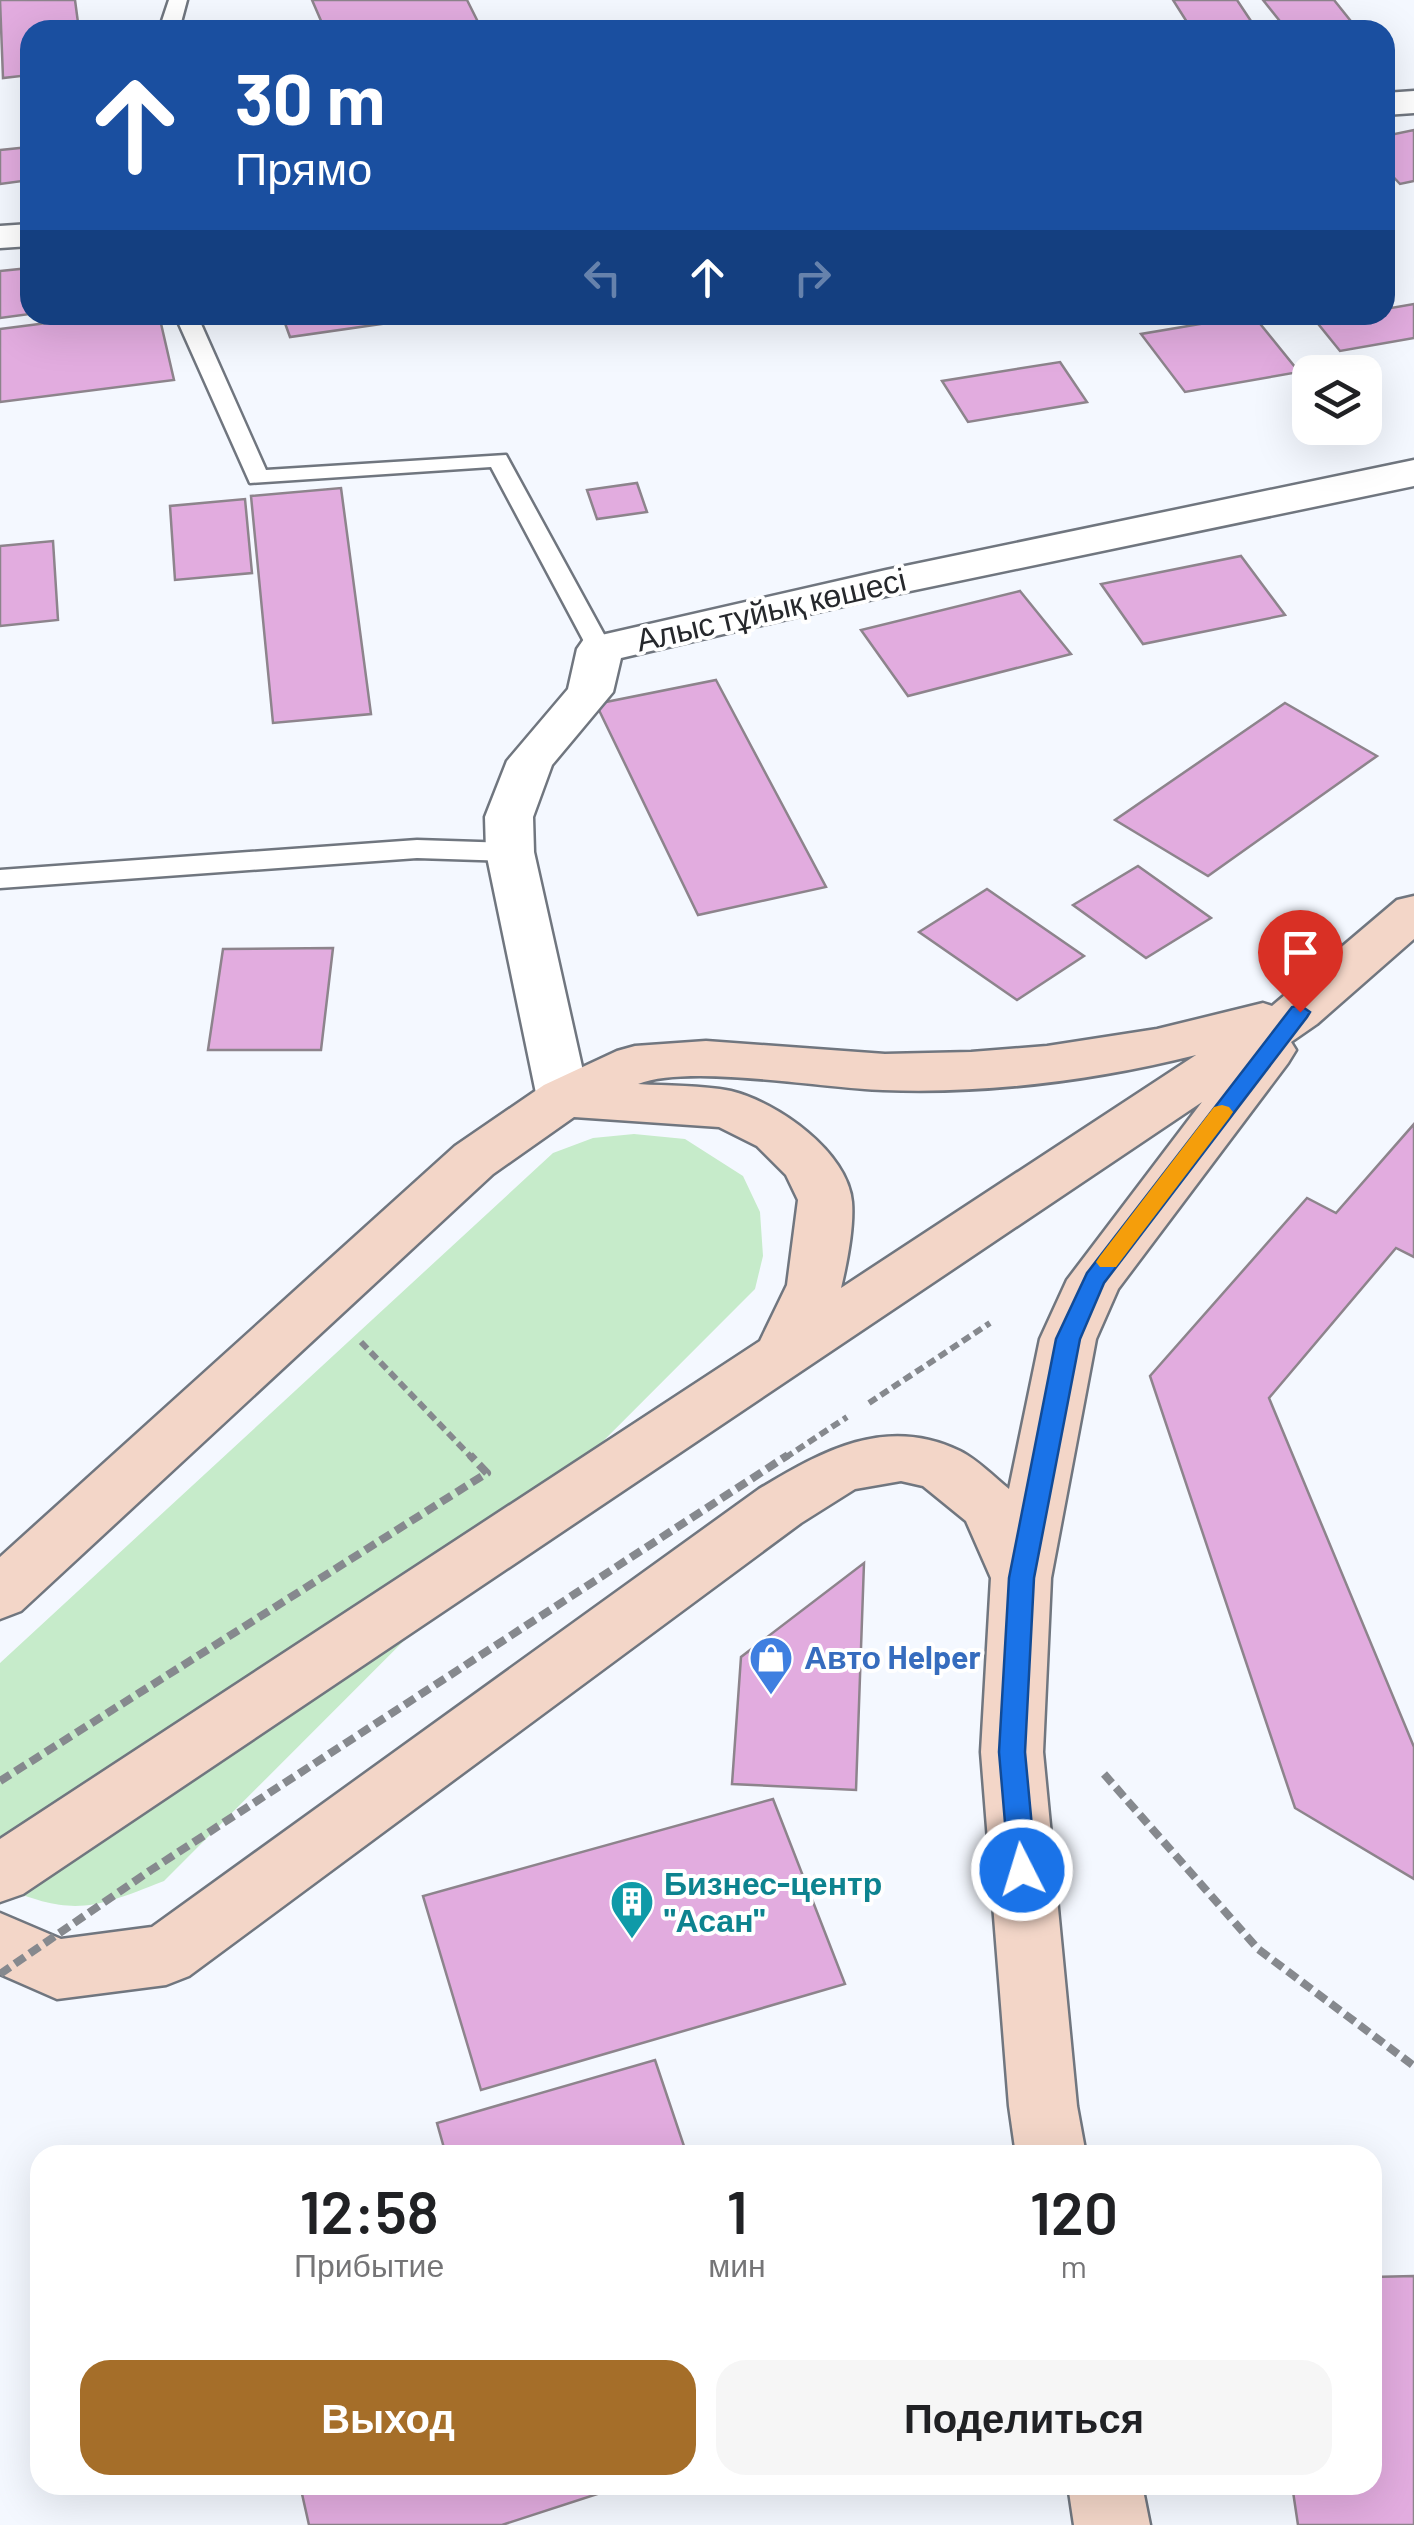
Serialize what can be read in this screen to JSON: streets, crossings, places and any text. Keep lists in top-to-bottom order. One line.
{"streets":{"street":["Алыс тұйық көшесі"]},"places":{"shop":["Авто Helper"],"building":["Бизнес-центр \"Асан\""]},"page":{"turn":["30 m","Прямо"],"eta":["12:58","Прибытие","1","мин","120","m"],"buttons":["Выход","Поделиться"]}}
